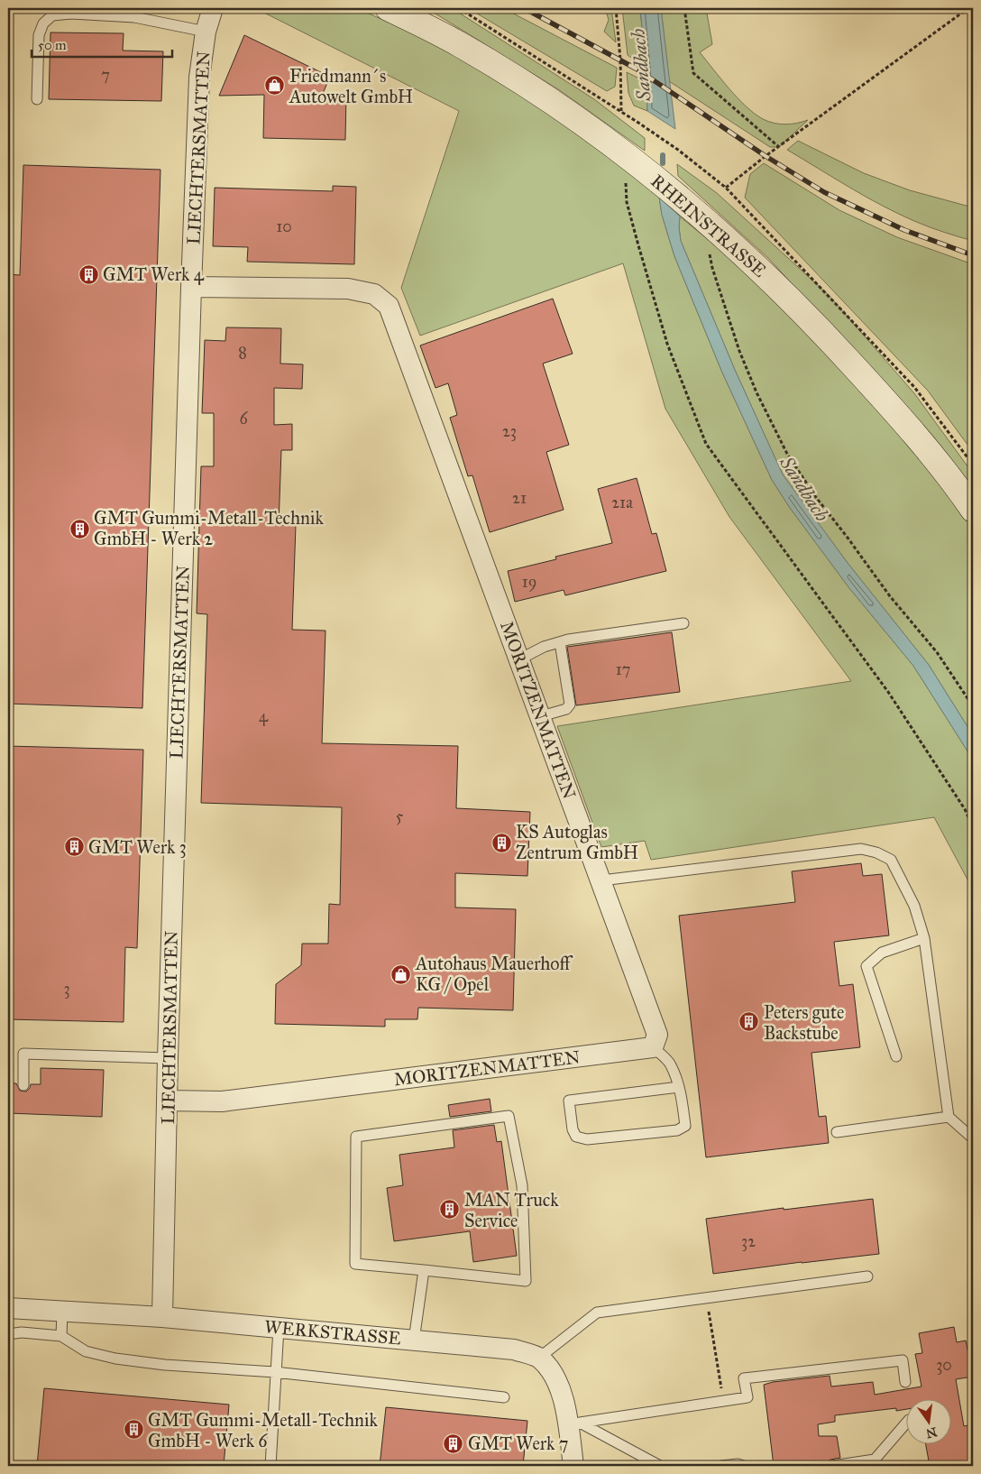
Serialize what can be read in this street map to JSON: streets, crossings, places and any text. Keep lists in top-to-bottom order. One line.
{"streets":{"street":["LIECHTERSMATTEN","RHEINSTRASSE","MORITZENMATTEN","WERKSTRASSE"]},"crossings":[["LIECHTERSMATTEN","MORITZENMATTEN"],["LIECHTERSMATTEN","WERKSTRASSE"]],"water":["Sandbach"],"places":{"shop":["Friedmann´s Autowelt GmbH","Autohaus Mauerhoff KG / Opel"],"building":["GMT Werk 4","GMT Gummi-Metall-Technik GmbH - Werk 2","KS Autoglas Zentrum GmbH","GMT Werk 3","Peters gute Backstube","MAN Truck Service","GMT Gummi-Metall-Technik GmbH - Werk 6","GMT Werk 7"]},"house_numbers":["7","10","8","6","23","21","21a","19","17","4","5","3","32","30"],"scale_bar":"50 m","north":"bottom"}
